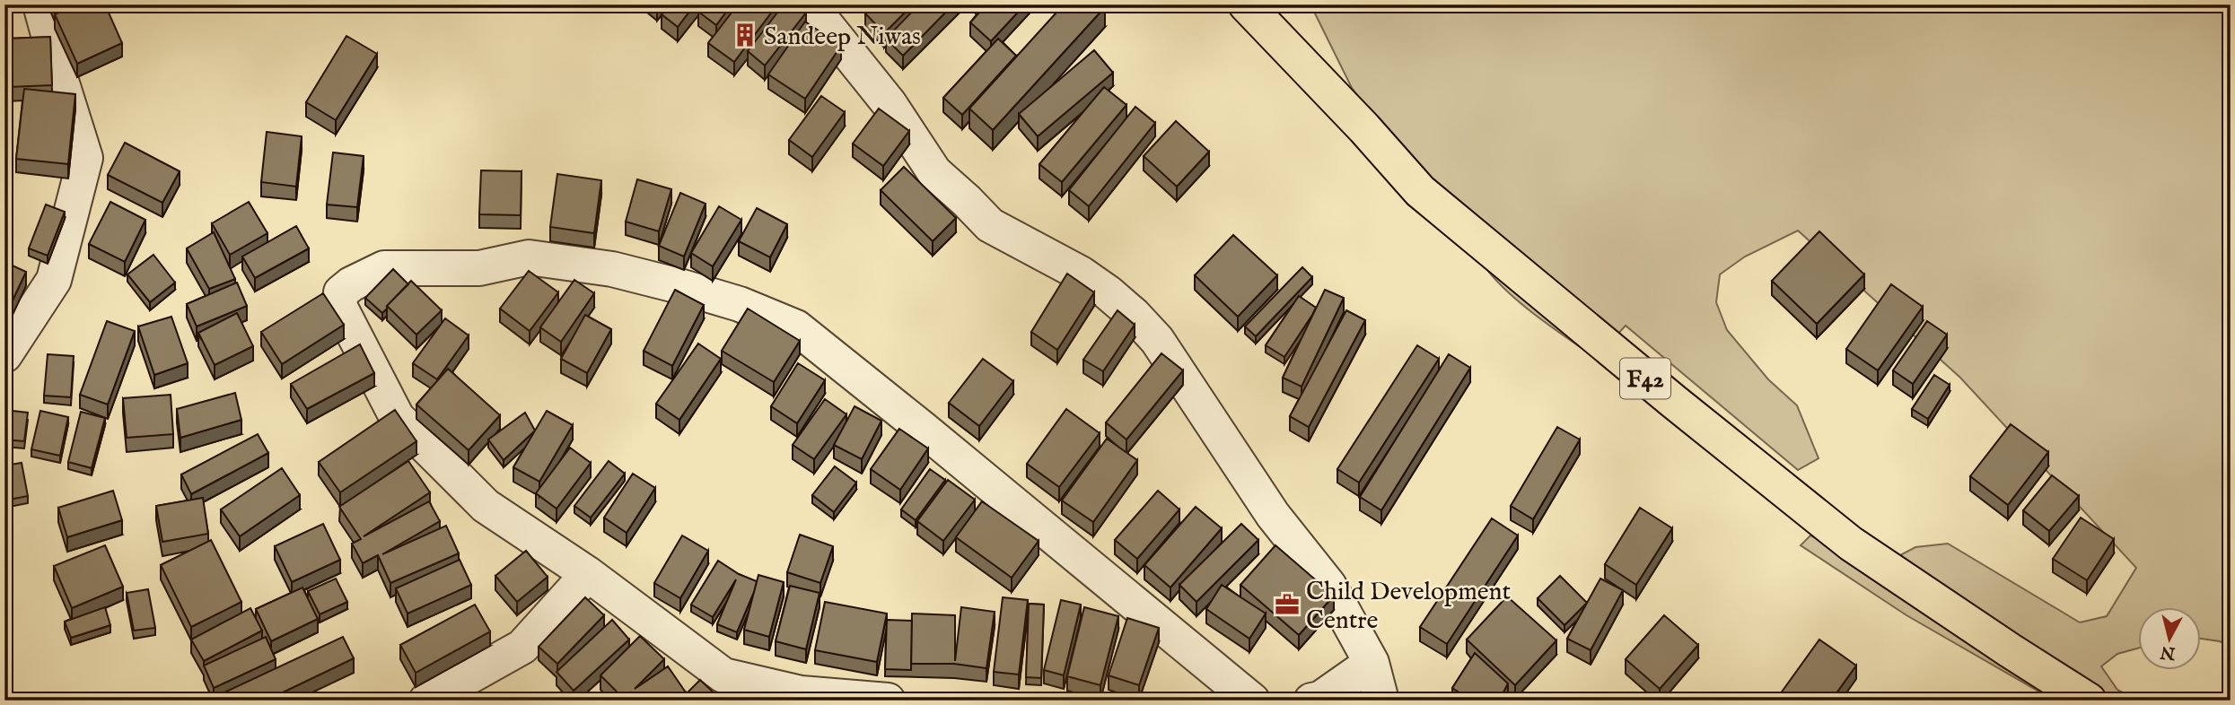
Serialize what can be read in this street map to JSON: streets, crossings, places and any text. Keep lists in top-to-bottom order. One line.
{"streets":{"highway":["F42"]},"places":{"building":["Sandeep Niwas"],"office":["Child Development Centre"]},"north":"bottom"}
